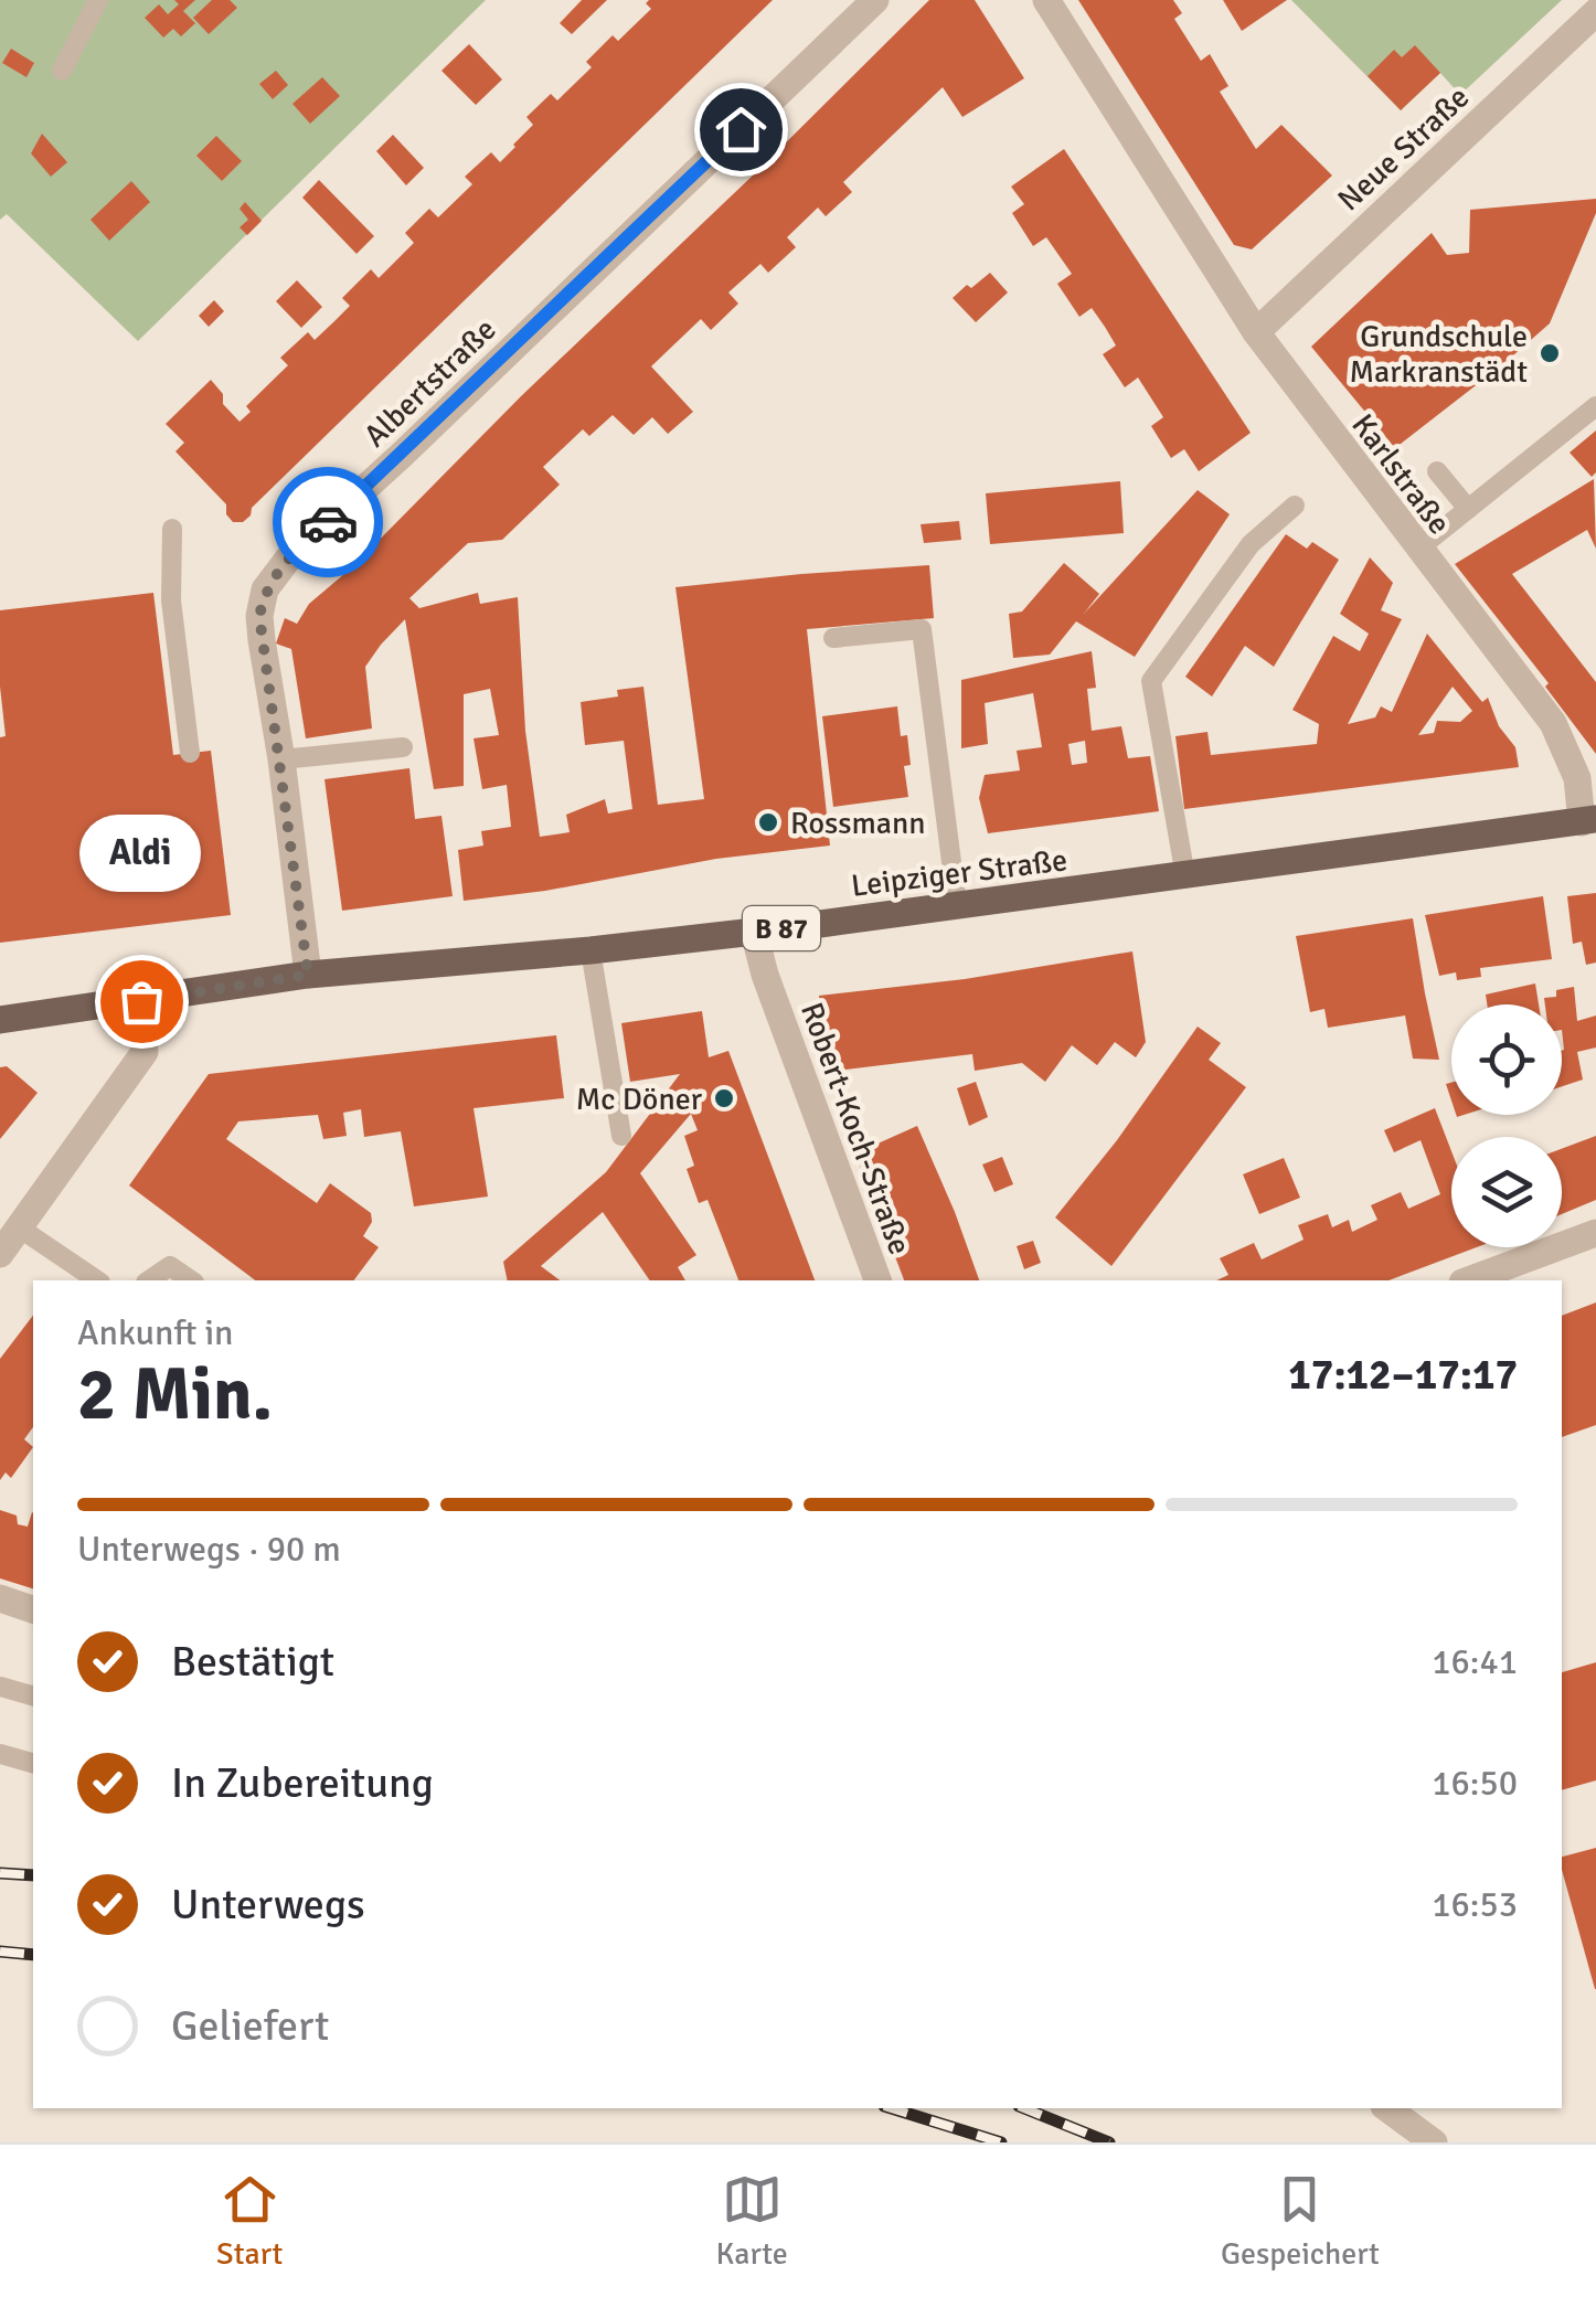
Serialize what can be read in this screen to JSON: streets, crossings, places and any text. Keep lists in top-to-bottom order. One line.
{"streets":{"main road":["Leipziger Straße","B 87"],"street":["Neue Straße","Albertstraße","Karlstraße","Robert-Koch-Straße"]},"crossings":[["Neue Straße","Karlstraße"],["Albertstraße","Leipziger Straße"],["Karlstraße","Leipziger Straße"],["Leipziger Straße","Robert-Koch-Straße"]],"places":["Grundschule Markranstädt","Rossmann","Aldi","Mc Döner"],"page":{"bubble":"Aldi","heading":["2 Min.","Ankunft in","17:12–17:17"],"bar":"Unterwegs · 90 m","list":[["Bestätigt","16:41"],["In Zubereitung","16:50"],["Unterwegs","16:53"],"Geliefert"],"tabs":["Start","Karte","Gespeichert"]}}
